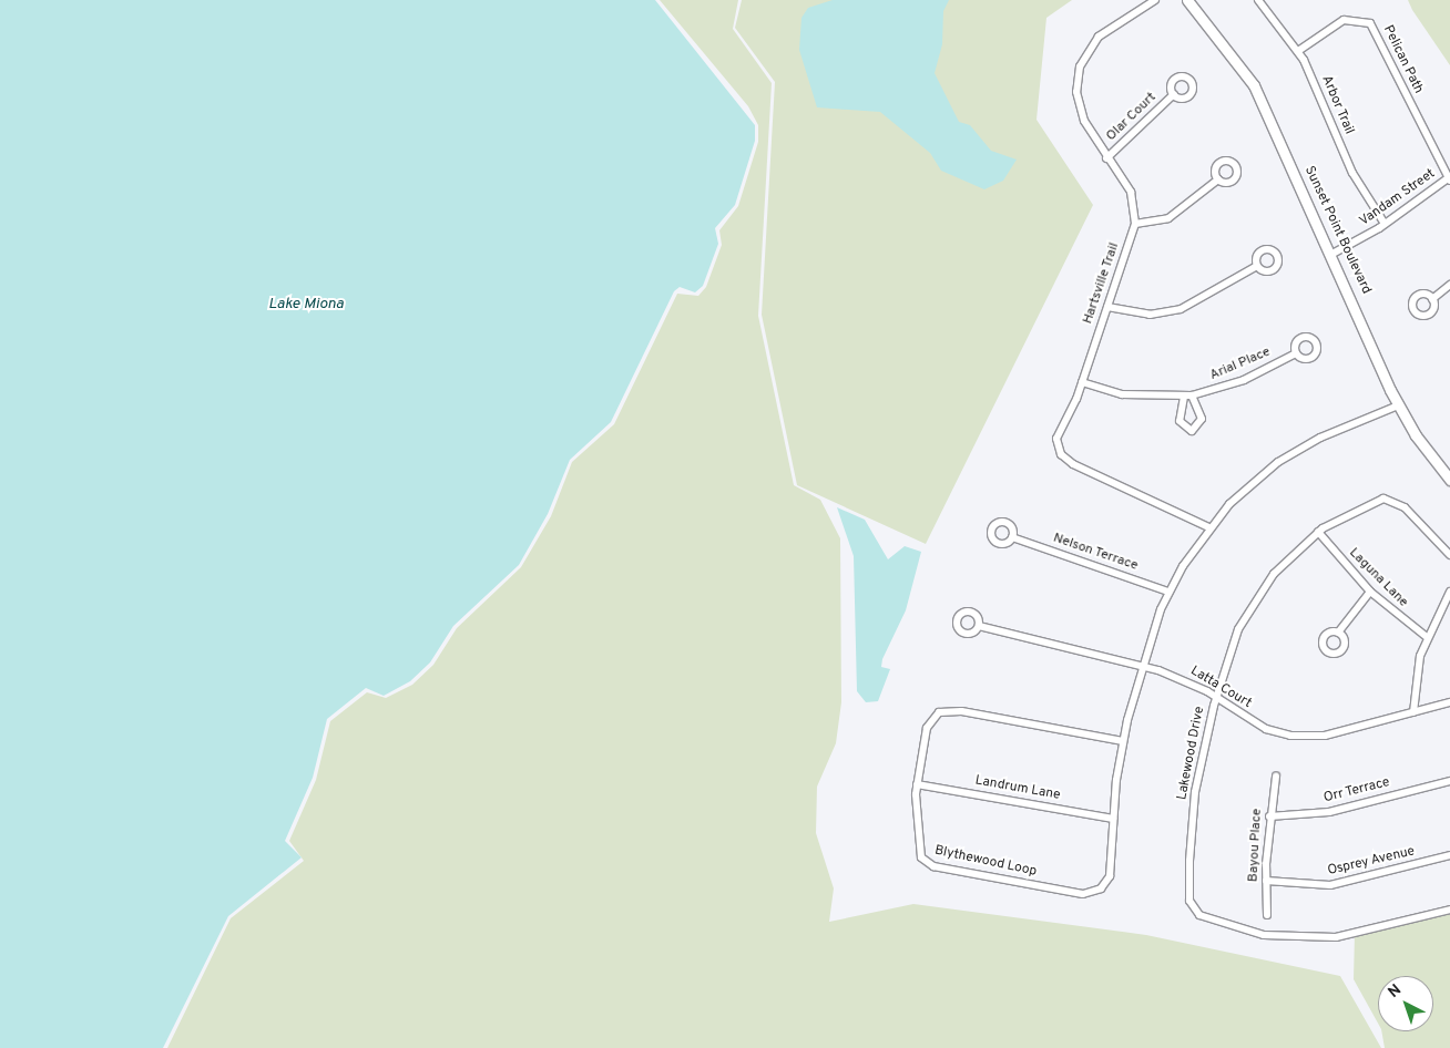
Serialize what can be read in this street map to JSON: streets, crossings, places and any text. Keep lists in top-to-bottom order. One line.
{"streets":{"street":["Pelican Path","Arbor Trail","Olar Court","Vandam Street","Sunset Point Boulevard","Hartsville Trail","Arial Place","Nelson Terrace","Laguna Lane","Latta Court","Lakewood Drive","Landrum Lane","Orr Terrace","Bayou Place","Blythewood Loop","Osprey Avenue"]},"crossings":[["Pelican Path","Arbor Trail"],["Pelican Path","Vandam Street"],["Arbor Trail","Vandam Street"],["Olar Court","Hartsville Trail"],["Vandam Street","Sunset Point Boulevard"],["Sunset Point Boulevard","Blythewood Loop"],["Hartsville Trail","Arial Place"],["Hartsville Trail","Blythewood Loop"],["Nelson Terrace","Blythewood Loop"],["Laguna Lane","Lakewood Drive"],["Latta Court","Lakewood Drive"],["Latta Court","Blythewood Loop"],["Landrum Lane","Blythewood Loop"],["Orr Terrace","Bayou Place"],["Bayou Place","Osprey Avenue"]],"water":["Lake Miona"],"north":"top left"}
